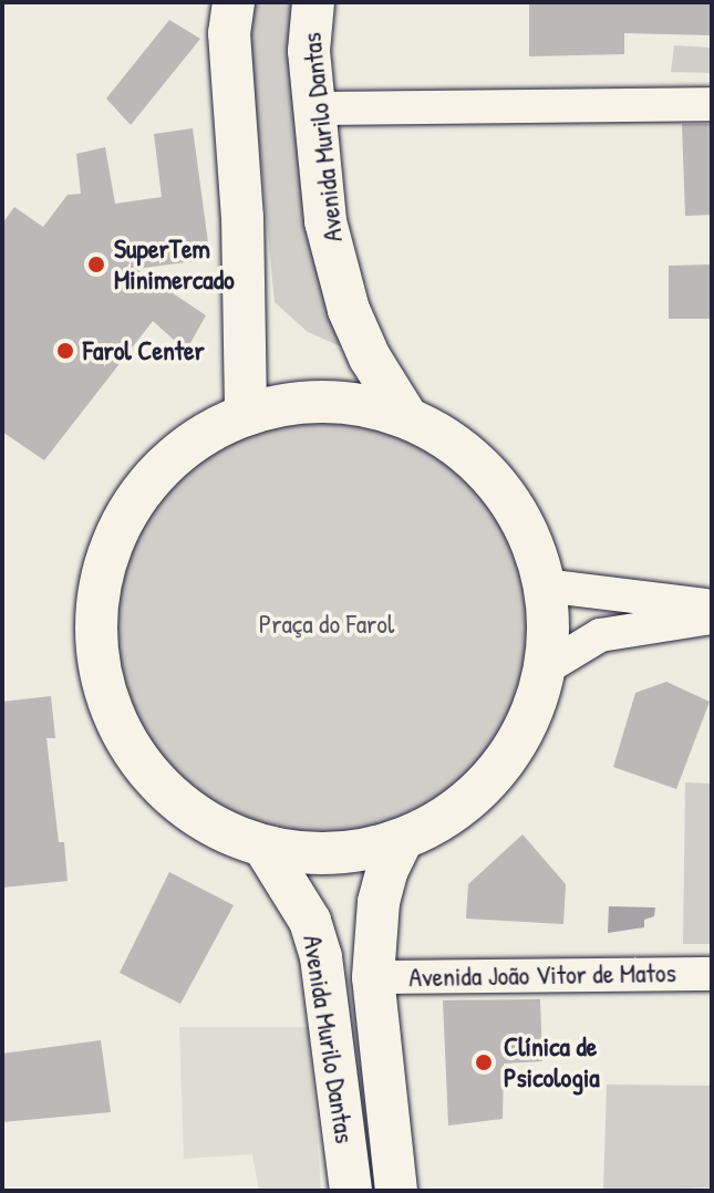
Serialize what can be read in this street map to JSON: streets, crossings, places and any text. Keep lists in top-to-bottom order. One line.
{"streets":{"main road":["Avenida Murilo Dantas"],"street":["Avenida João Vitor de Matos"]},"crossings":[["Avenida Murilo Dantas","Avenida João Vitor de Matos"]],"parks":["Praça do Farol"],"places":["SuperTem Minimercado","Farol Center","Clínica de Psicologia"]}
